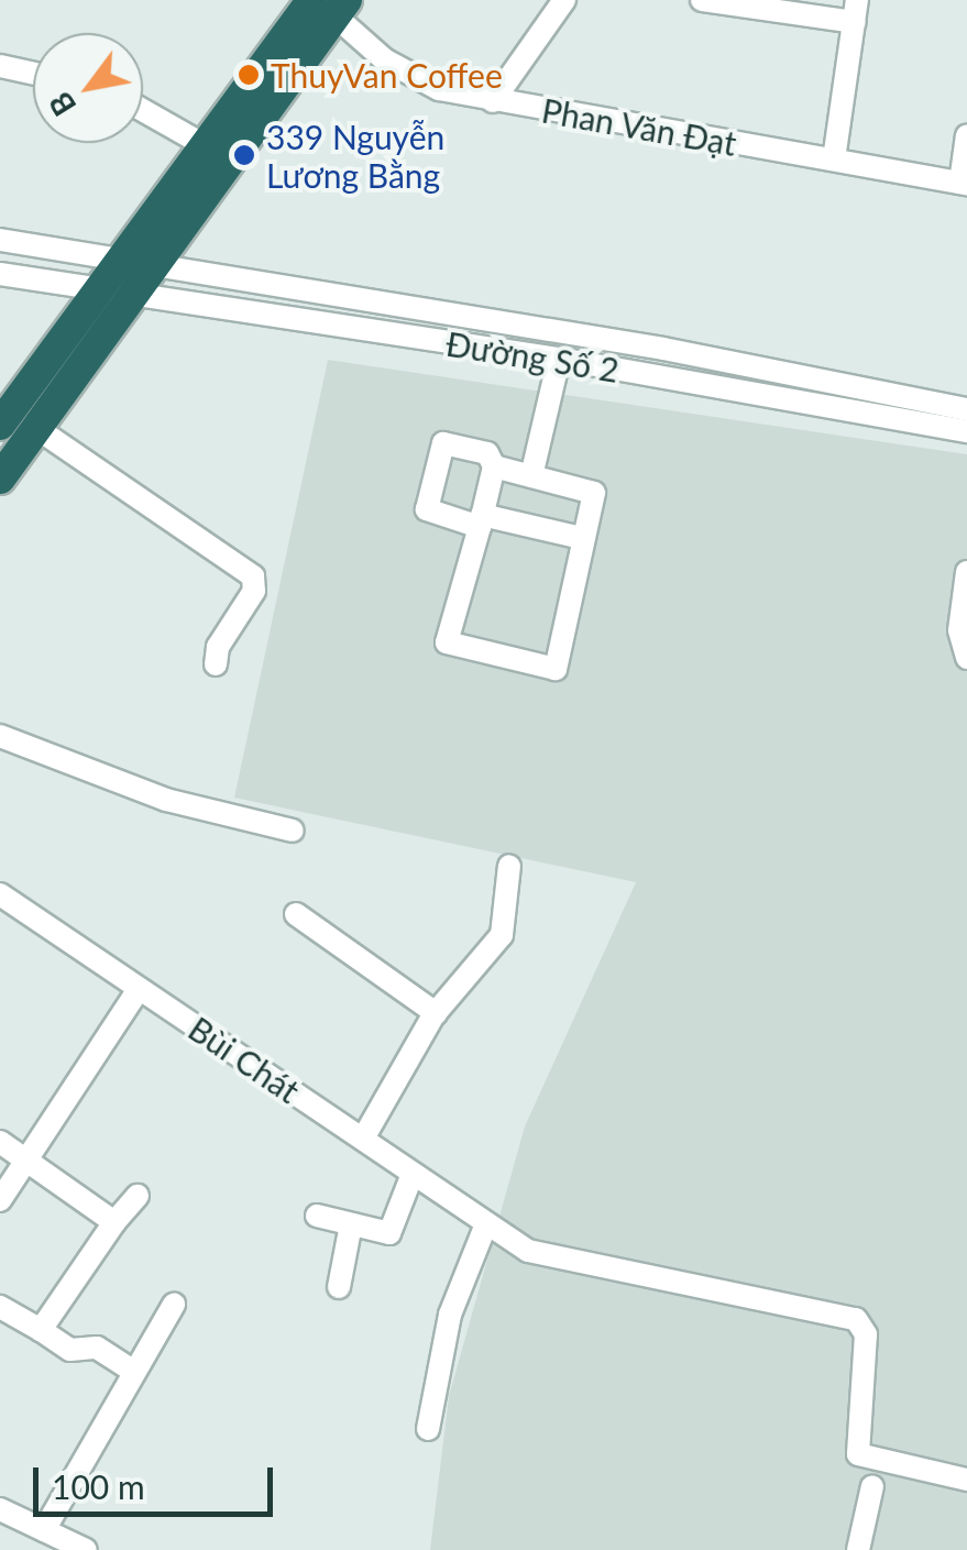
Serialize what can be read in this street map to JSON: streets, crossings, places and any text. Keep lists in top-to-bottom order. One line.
{"streets":{"street":["Phan Văn Đạt","Đường Số 2","Bùi Chát"]},"places":["ThuyVan Coffee","339 Nguyễn Lương Bằng"],"scale_bar":"100 m","north":"bottom left"}
